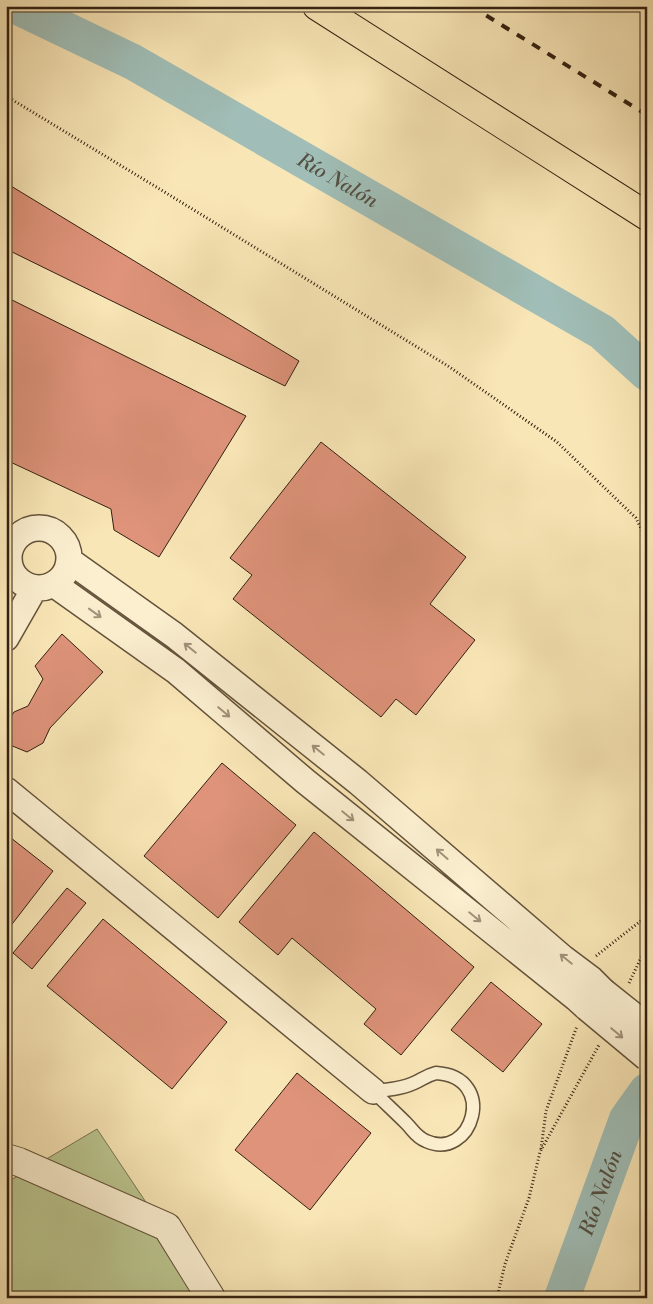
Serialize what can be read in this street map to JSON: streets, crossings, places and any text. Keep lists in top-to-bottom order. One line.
{"water":["Río Nalón"]}
